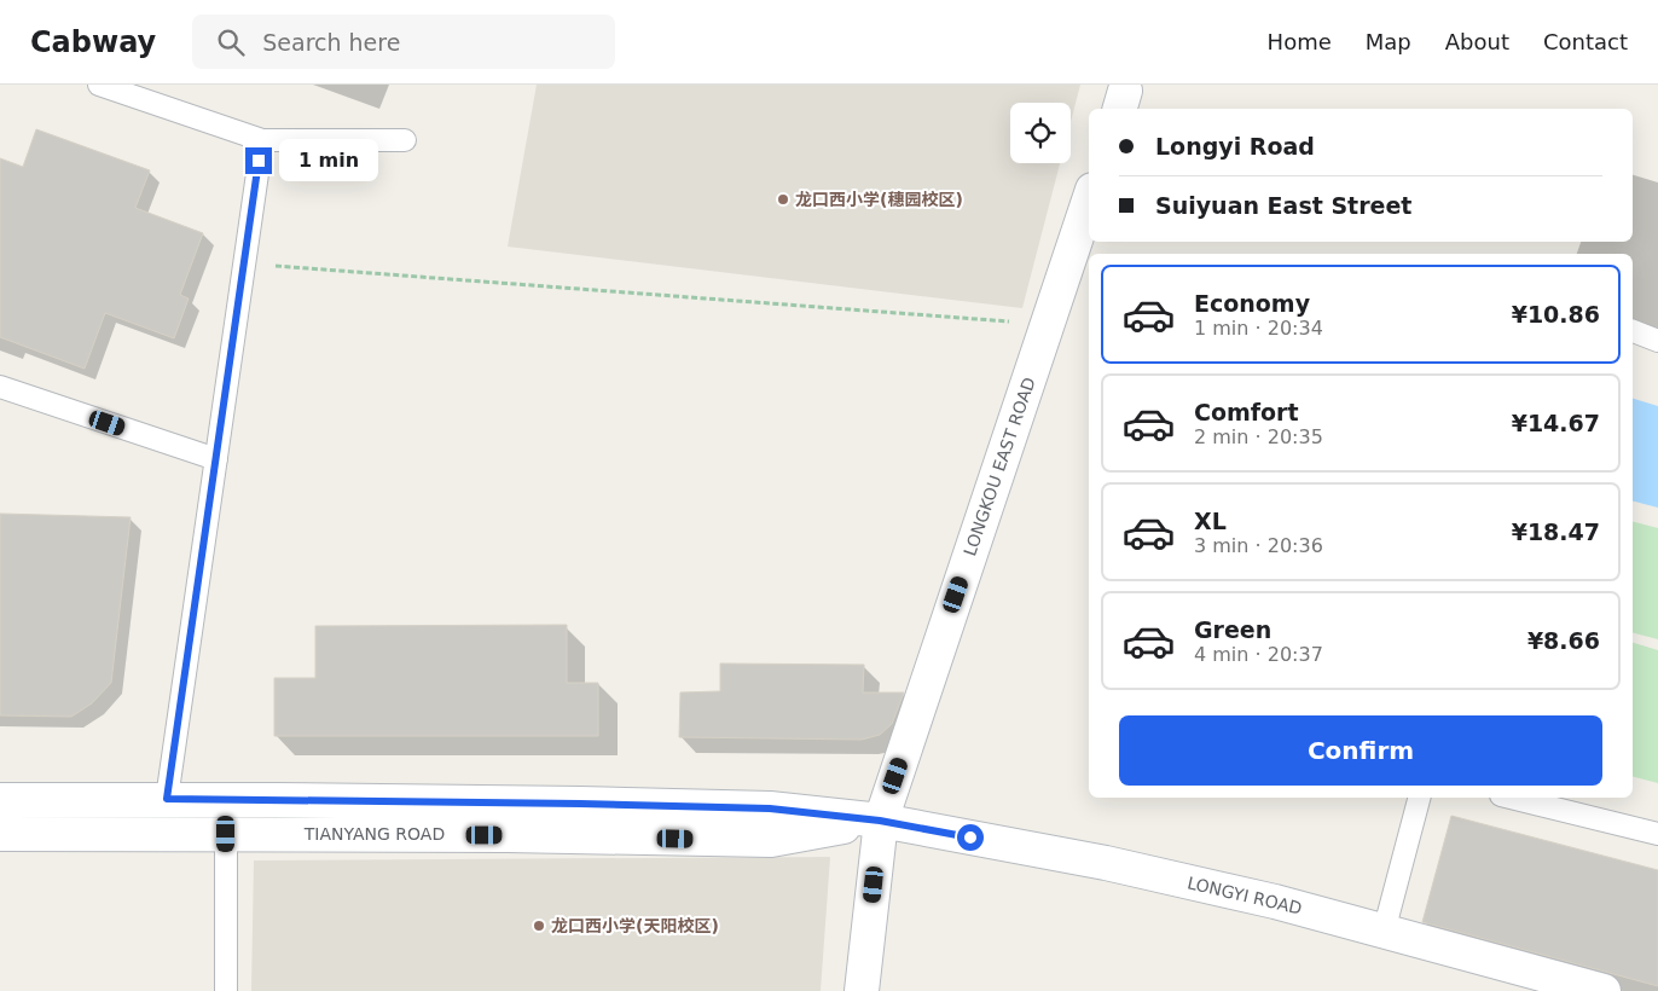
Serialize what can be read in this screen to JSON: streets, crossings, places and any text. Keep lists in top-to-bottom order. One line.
{"streets":{"street":["LONGKOU EAST ROAD","TIANYANG ROAD","LONGYI ROAD"]},"crossings":[["LONGKOU EAST ROAD","TIANYANG ROAD"],["LONGKOU EAST ROAD","LONGYI ROAD"],["TIANYANG ROAD","LONGYI ROAD"]],"places":["龙口西小学(穗园校区)","龙口西小学(天阳校区)"],"page":{"header":"Cabway","search":"Search here","nav":["Home","Map","About","Contact"],"banner":["Longyi Road","Suiyuan East Street"],"bubble":"1 min","list":[{"name":"Economy","note":"1 min · 20:34","value":"¥10.86"},{"name":"Comfort","note":"2 min · 20:35","value":"¥14.67"},{"name":"XL","note":"3 min · 20:36","value":"¥18.47"},{"name":"Green","note":"4 min · 20:37","value":"¥8.66"}],"buttons":"Confirm"}}
